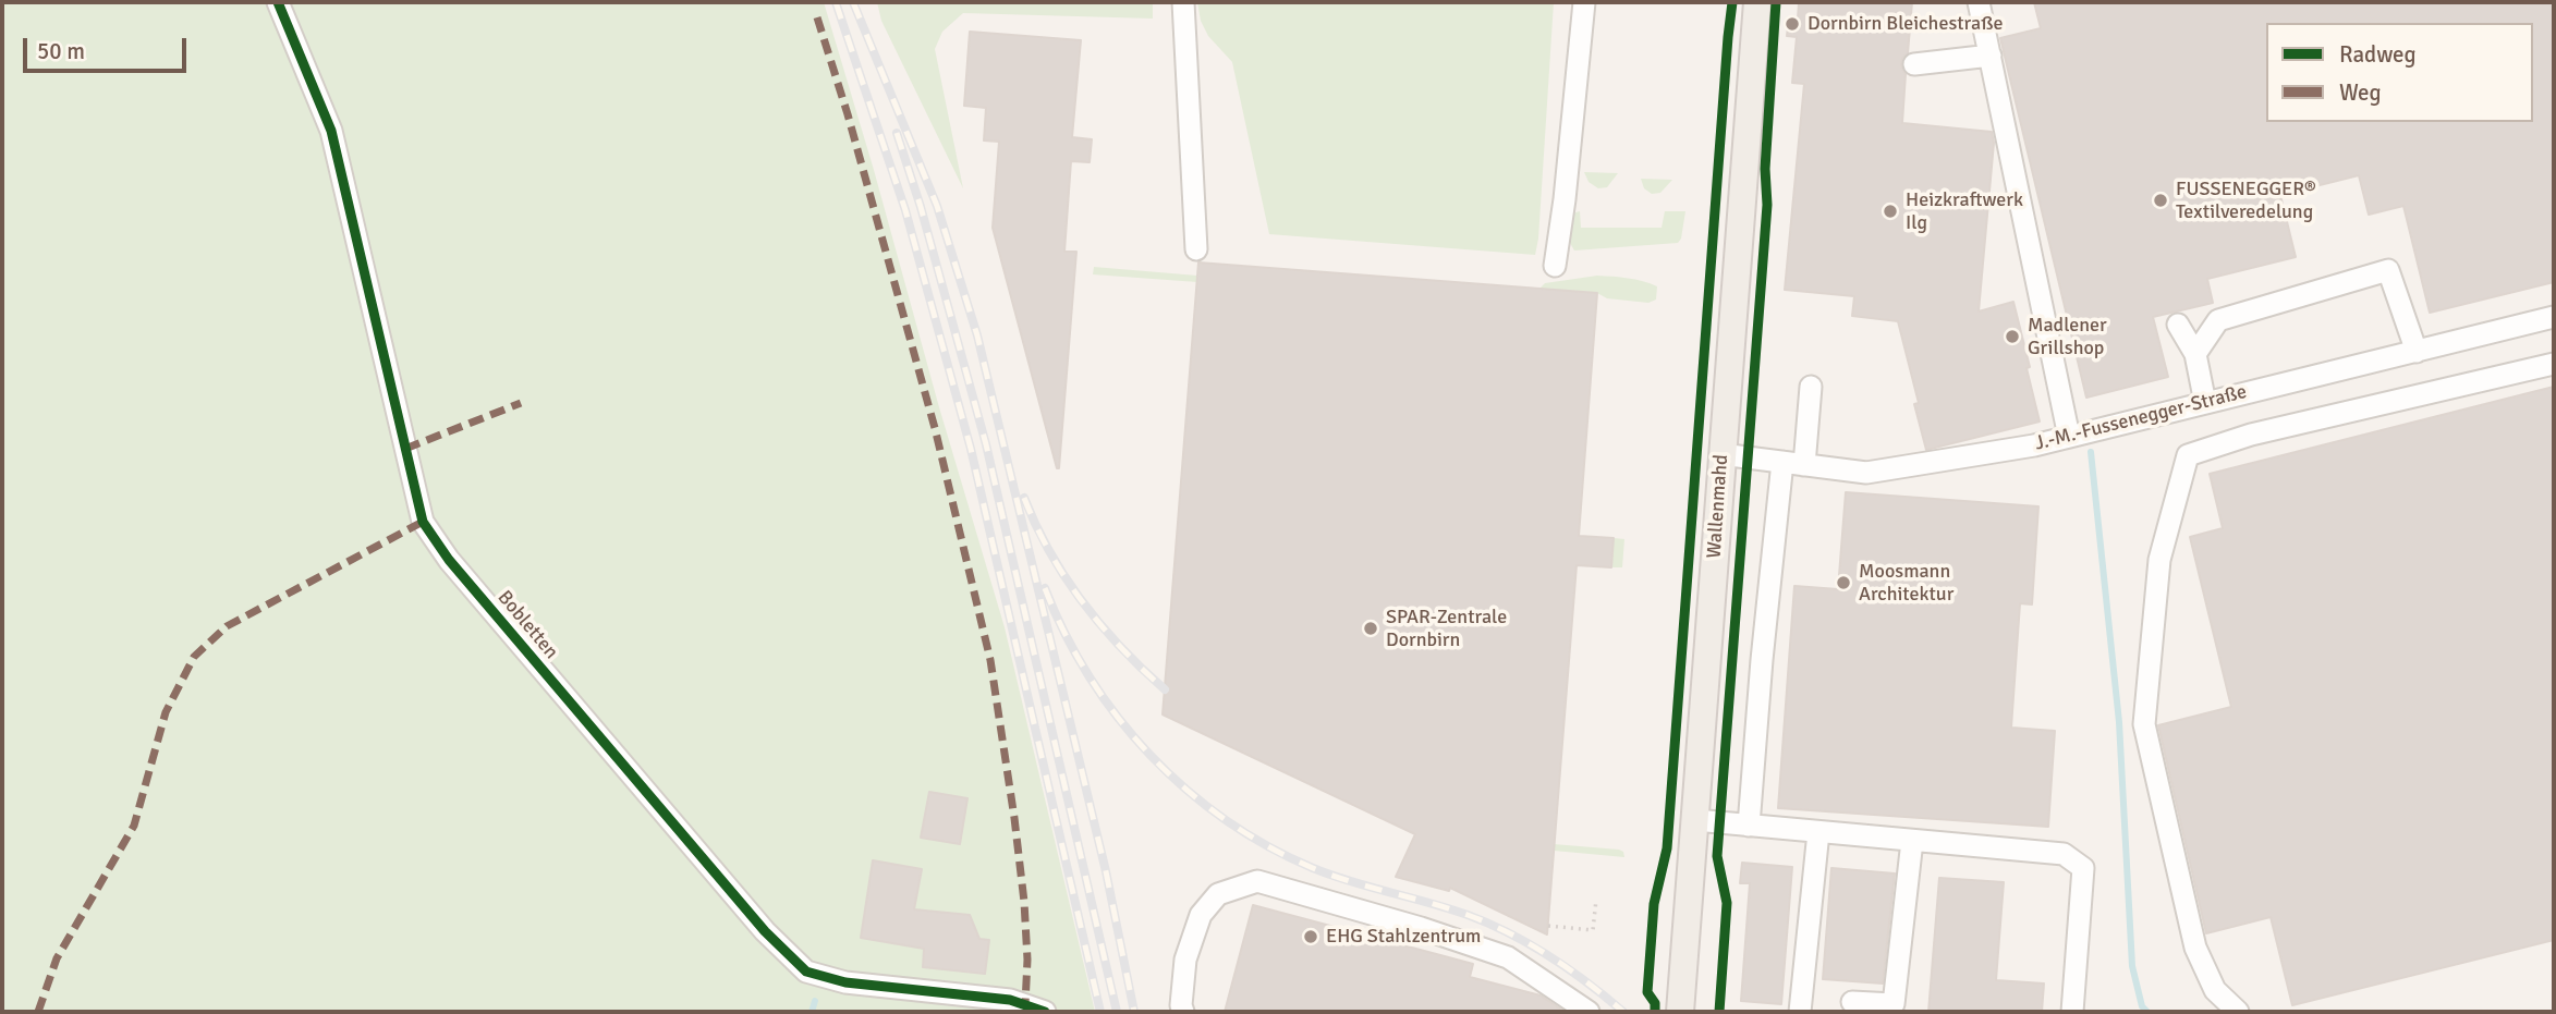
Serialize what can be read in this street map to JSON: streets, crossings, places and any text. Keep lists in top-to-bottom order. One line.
{"streets":{"main road":["Wallenmahd"],"street":["J.-M.-Fussenegger-Straße","Bobletten"]},"crossings":[["J.-M.-Fussenegger-Straße","Wallenmahd"]],"places":["Dornbirn Bleichestraße","FUSSENEGGER® Textilveredelung","Heizkraftwerk Ilg","Madlener Grillshop","Moosmann Architektur","SPAR-Zentrale Dornbirn","EHG Stahlzentrum"],"legend":["Radweg","Weg"],"scale_bar":"50 m"}
